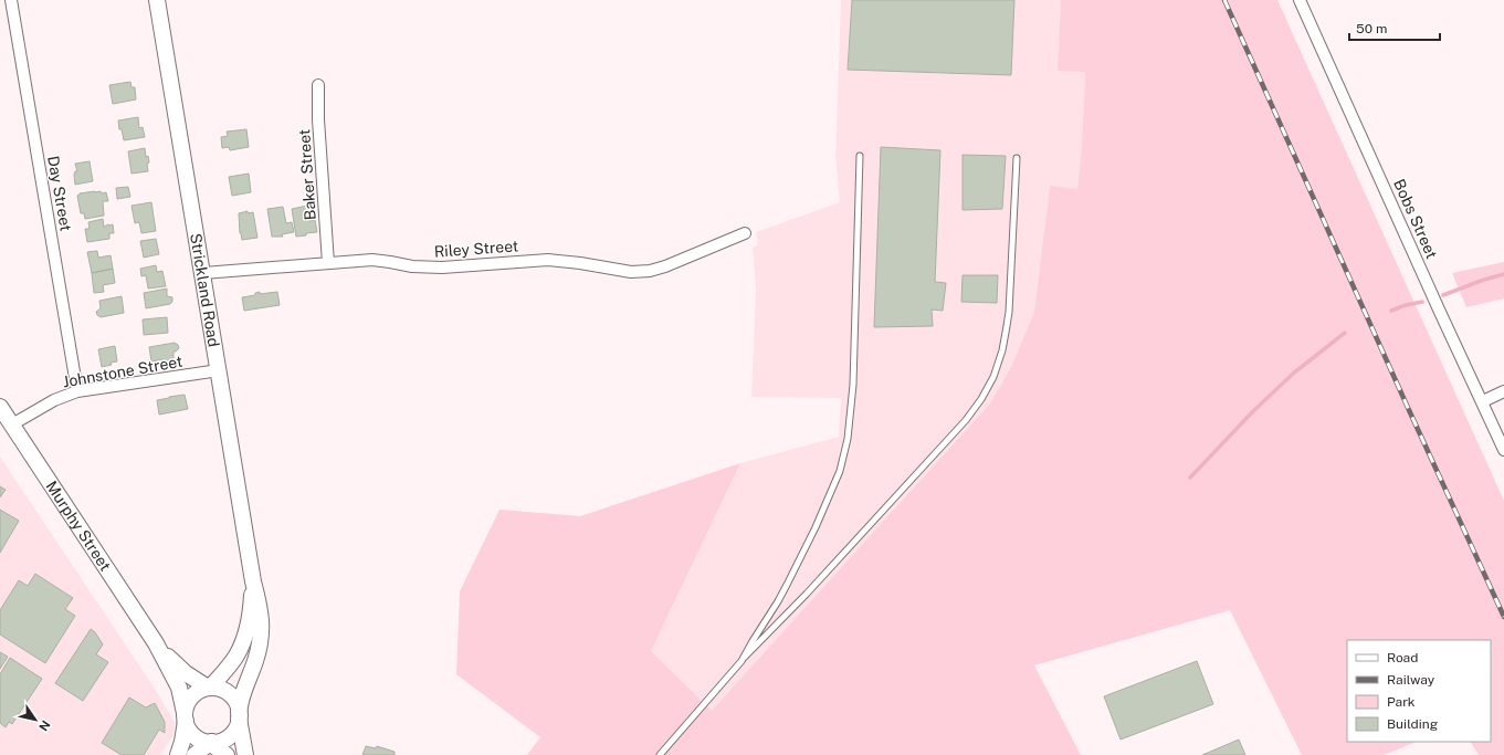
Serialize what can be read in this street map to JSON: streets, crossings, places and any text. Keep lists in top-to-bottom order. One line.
{"streets":{"street":["Baker Street","Day Street","Bobs Street","Riley Street","Strickland Road","Johnstone Street","Murphy Street"]},"crossings":[["Baker Street","Riley Street"],["Day Street","Johnstone Street"],["Riley Street","Strickland Road"],["Strickland Road","Johnstone Street"],["Strickland Road","Murphy Street"],["Johnstone Street","Murphy Street"]],"legend":["Road","Railway","Park","Building"],"scale_bar":"50 m","north":"bottom right"}
